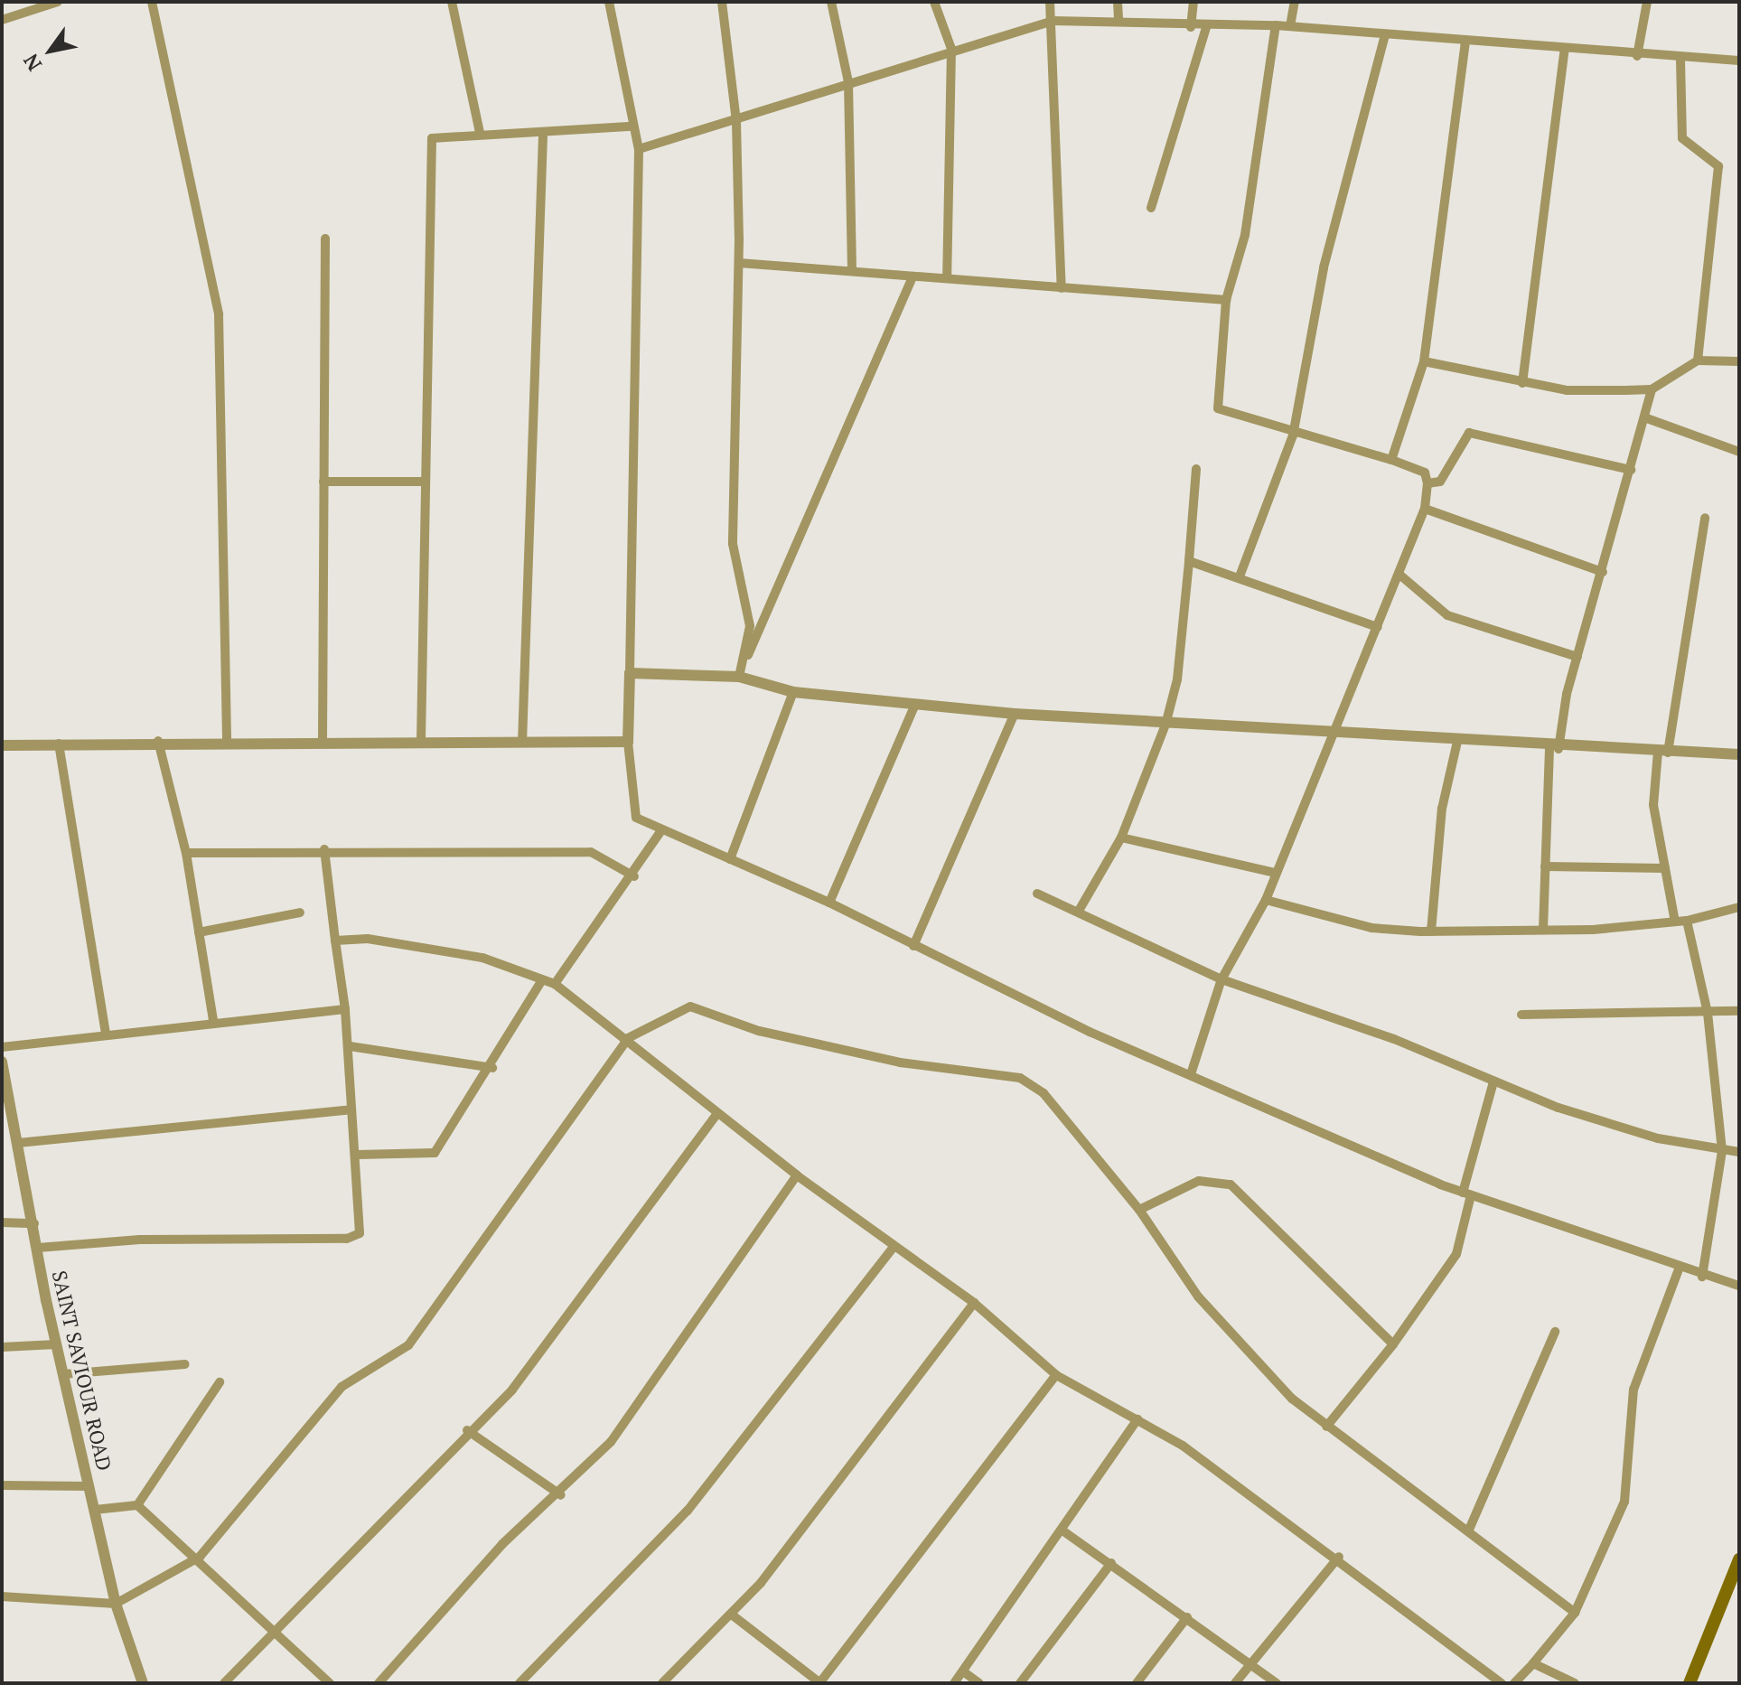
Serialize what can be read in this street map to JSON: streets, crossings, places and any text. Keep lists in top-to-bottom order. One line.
{"streets":{"street":["SAINT SAVIOUR ROAD"]},"north":"bottom left"}
